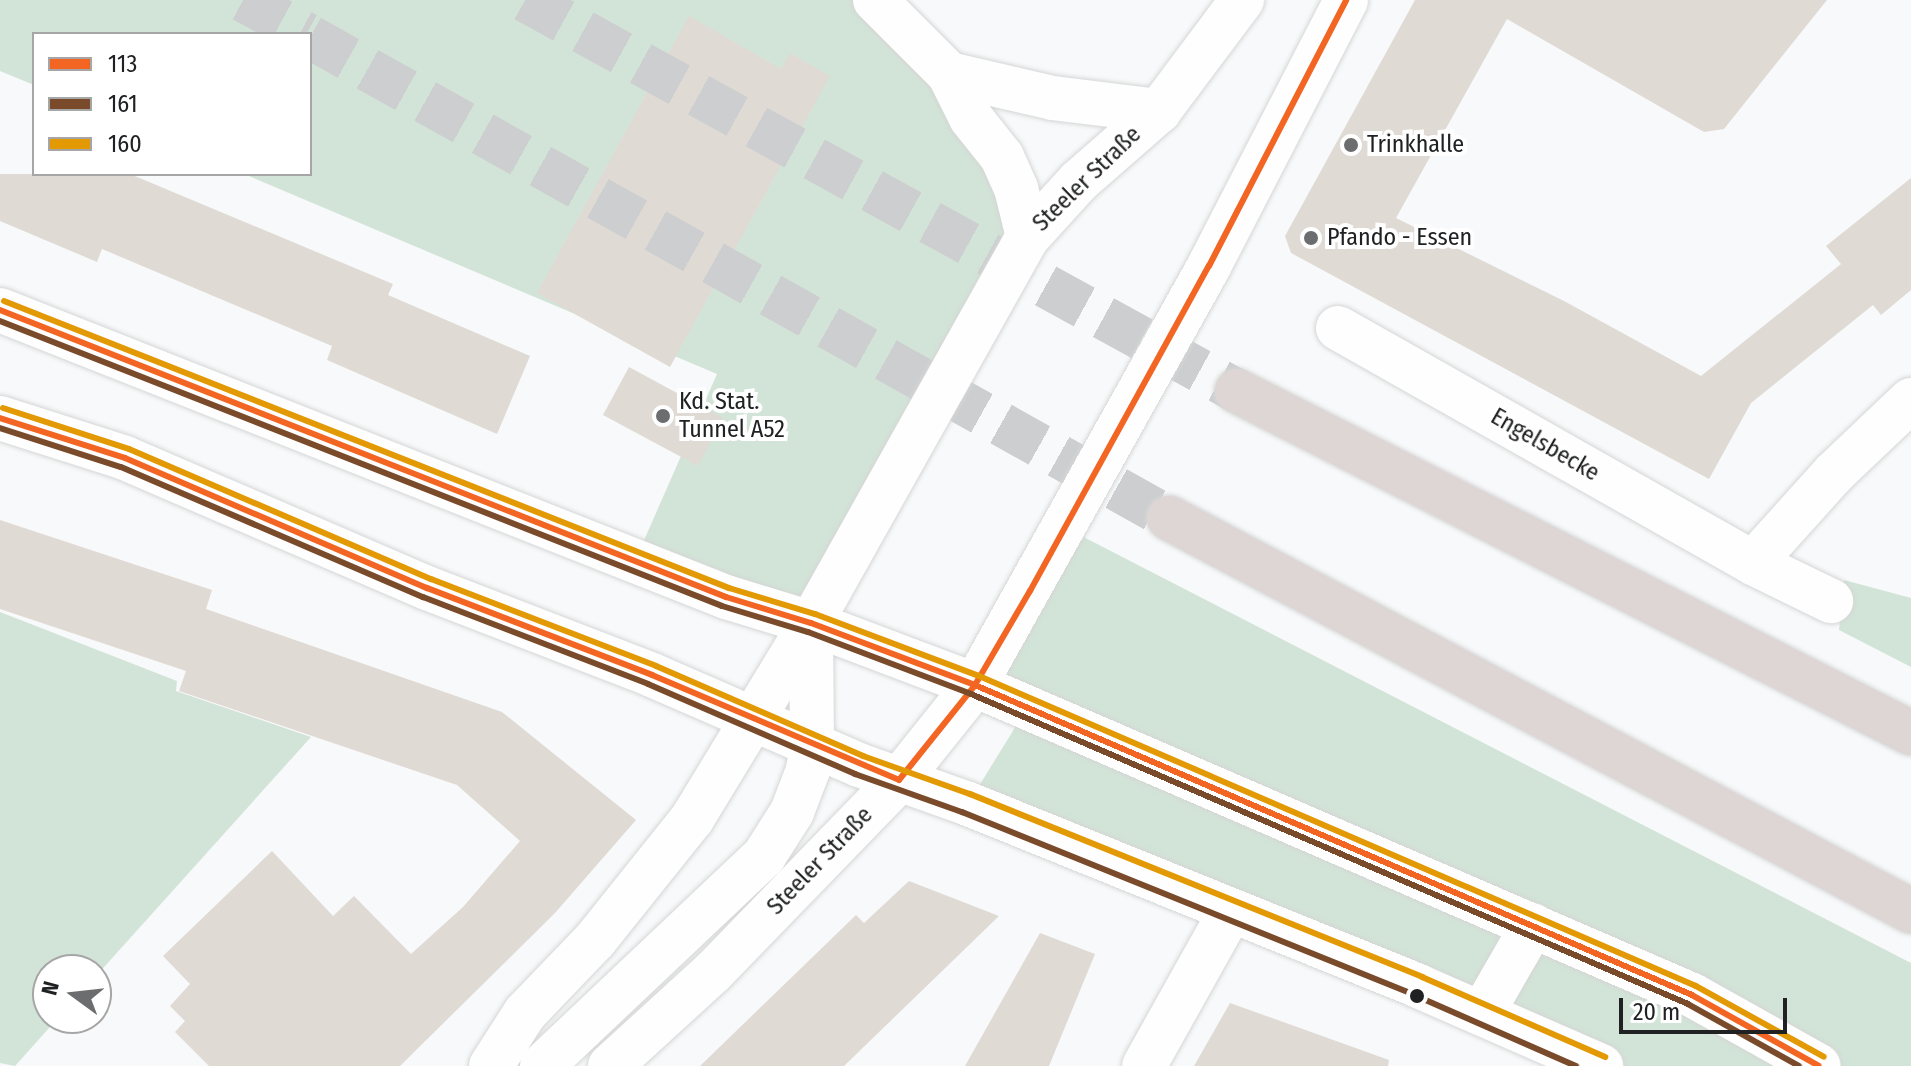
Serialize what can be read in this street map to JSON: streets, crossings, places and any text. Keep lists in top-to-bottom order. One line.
{"streets":{"main road":["Steeler Straße","Engelsbecke"]},"places":["Trinkhalle","Pfando - Essen","Kd. Stat. Tunnel A52"],"lines":["transit line 113","transit line 160","transit line 161"],"legend":["113","161","160"],"scale_bar":"20 m","north":"left"}
